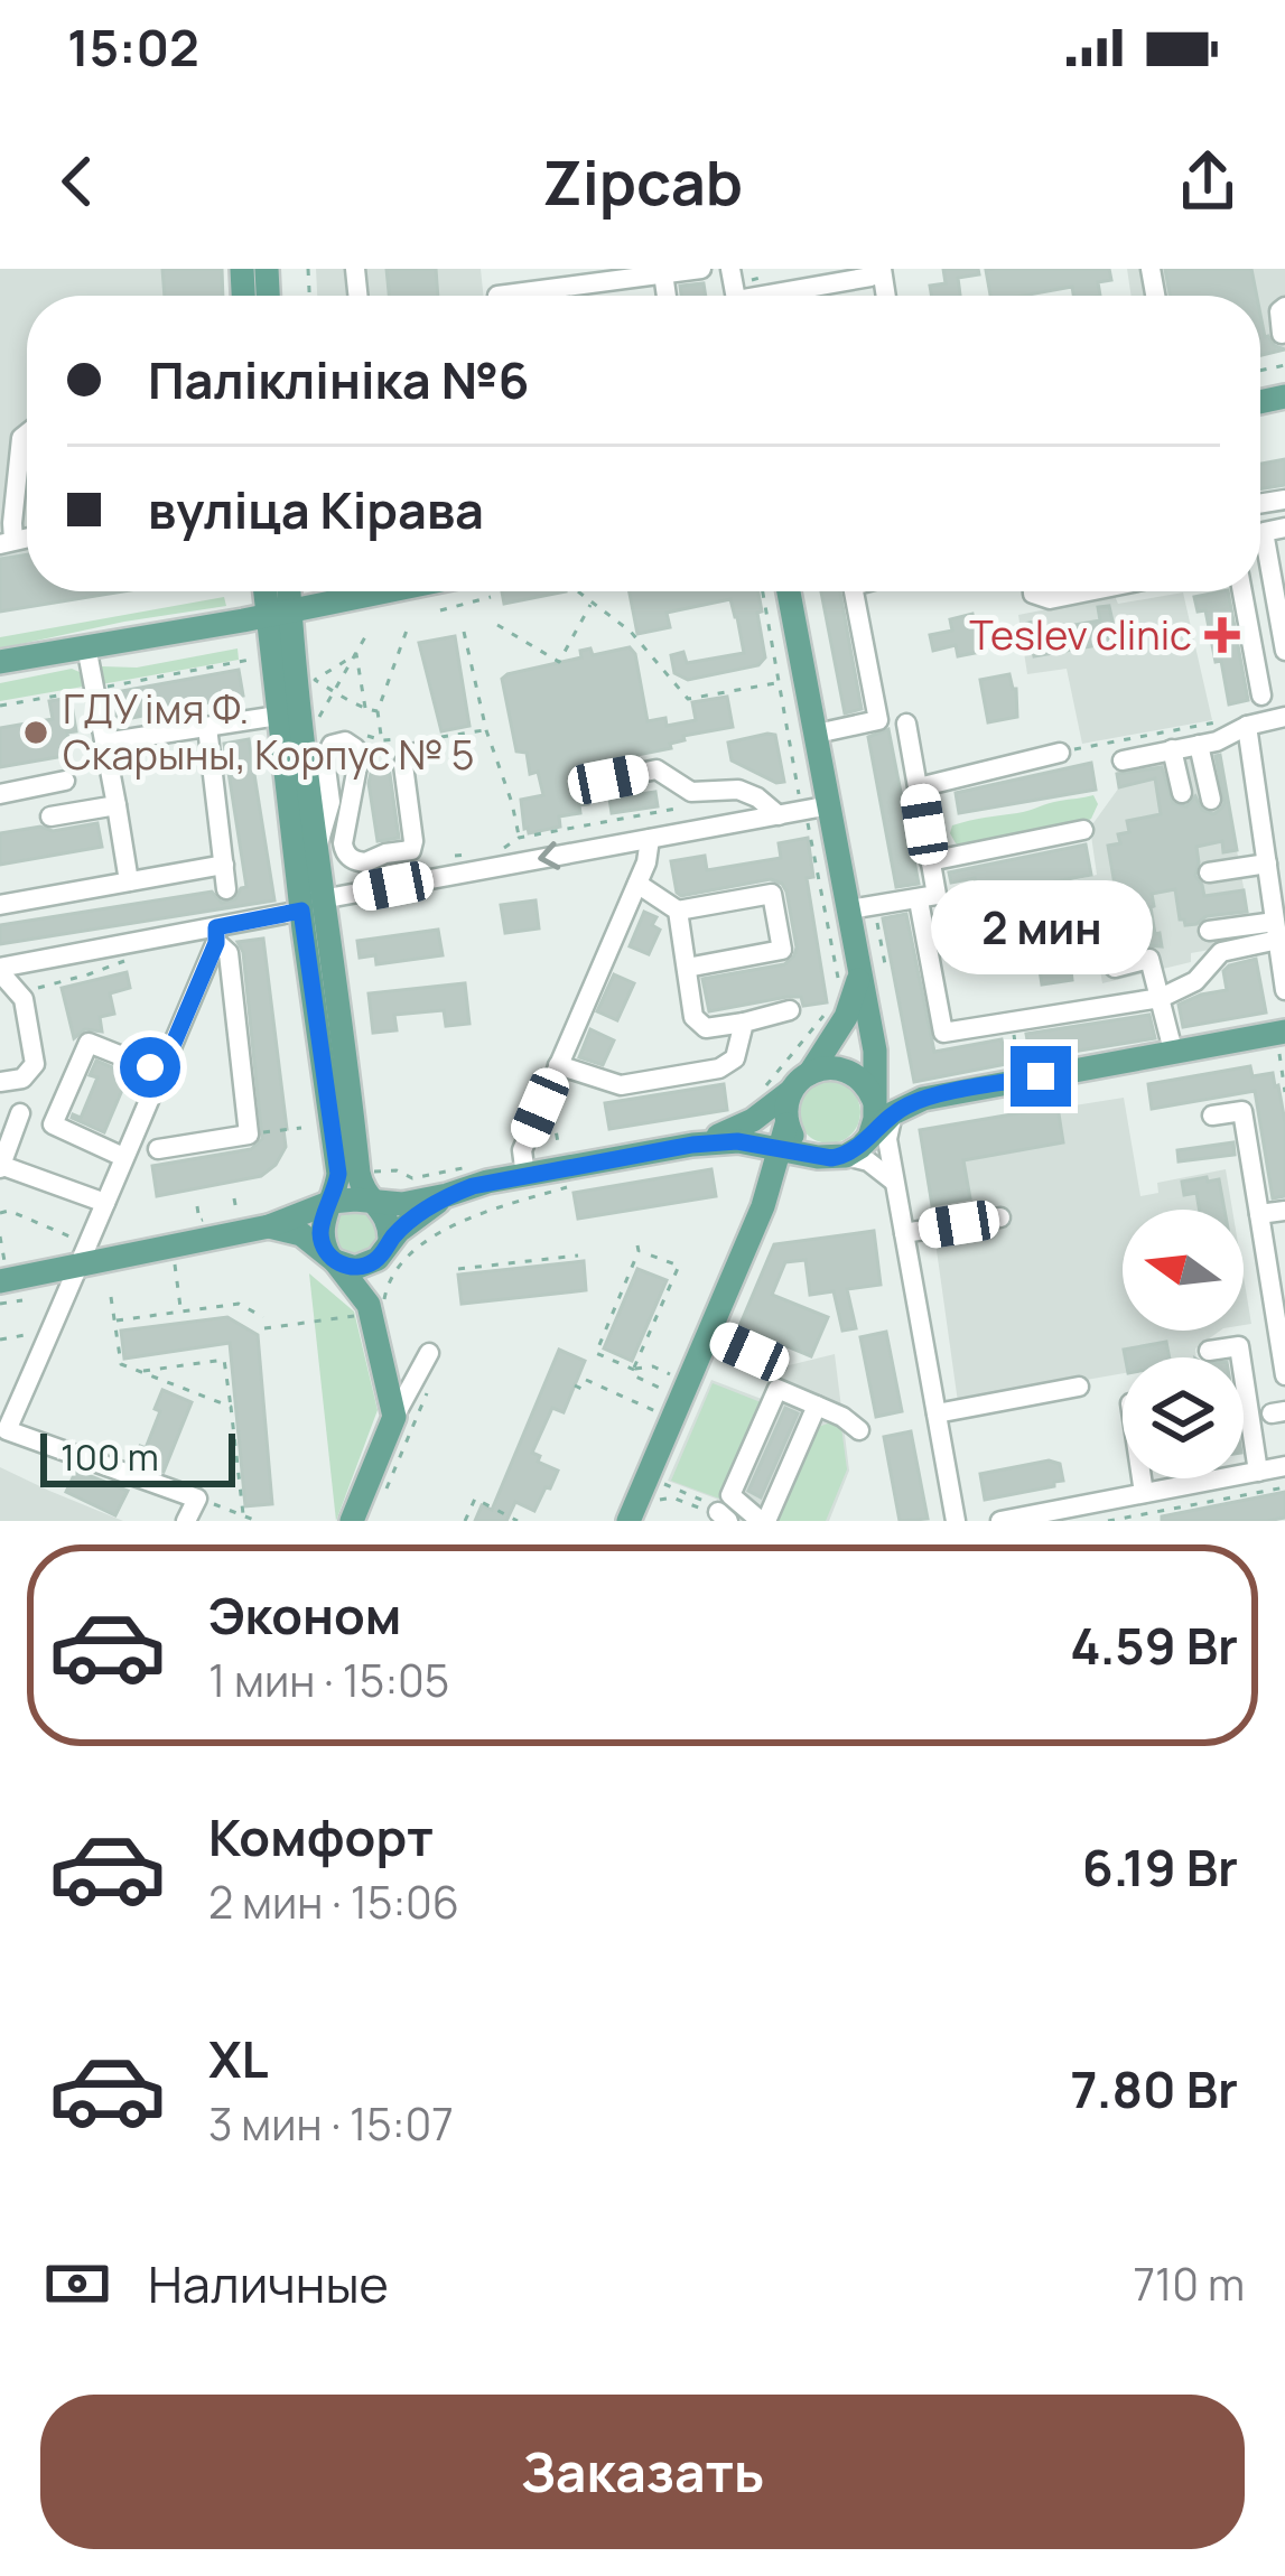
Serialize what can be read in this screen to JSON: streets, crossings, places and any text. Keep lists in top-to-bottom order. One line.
{"places":{"health":["Teslev clinic"],"other":["ГДУ імя Ф. Скарыны, Корпус № 5"]},"scale_bar":"100 m","north":"left","page":{"status":"15:02","header":"Zipcab","banner":["Паліклініка №6","вуліца Кірава"],"bubble":"2 мин","scale":"100 m","list":[{"name":"Эконом","note":"1 мин · 15:05","value":"4.59 Br"},{"name":"Комфорт","note":"2 мин · 15:06","value":"6.19 Br"},{"name":"XL","note":"3 мин · 15:07","value":"7.80 Br"}],"pay":["Наличные","710 m"],"buttons":"Заказать"}}
